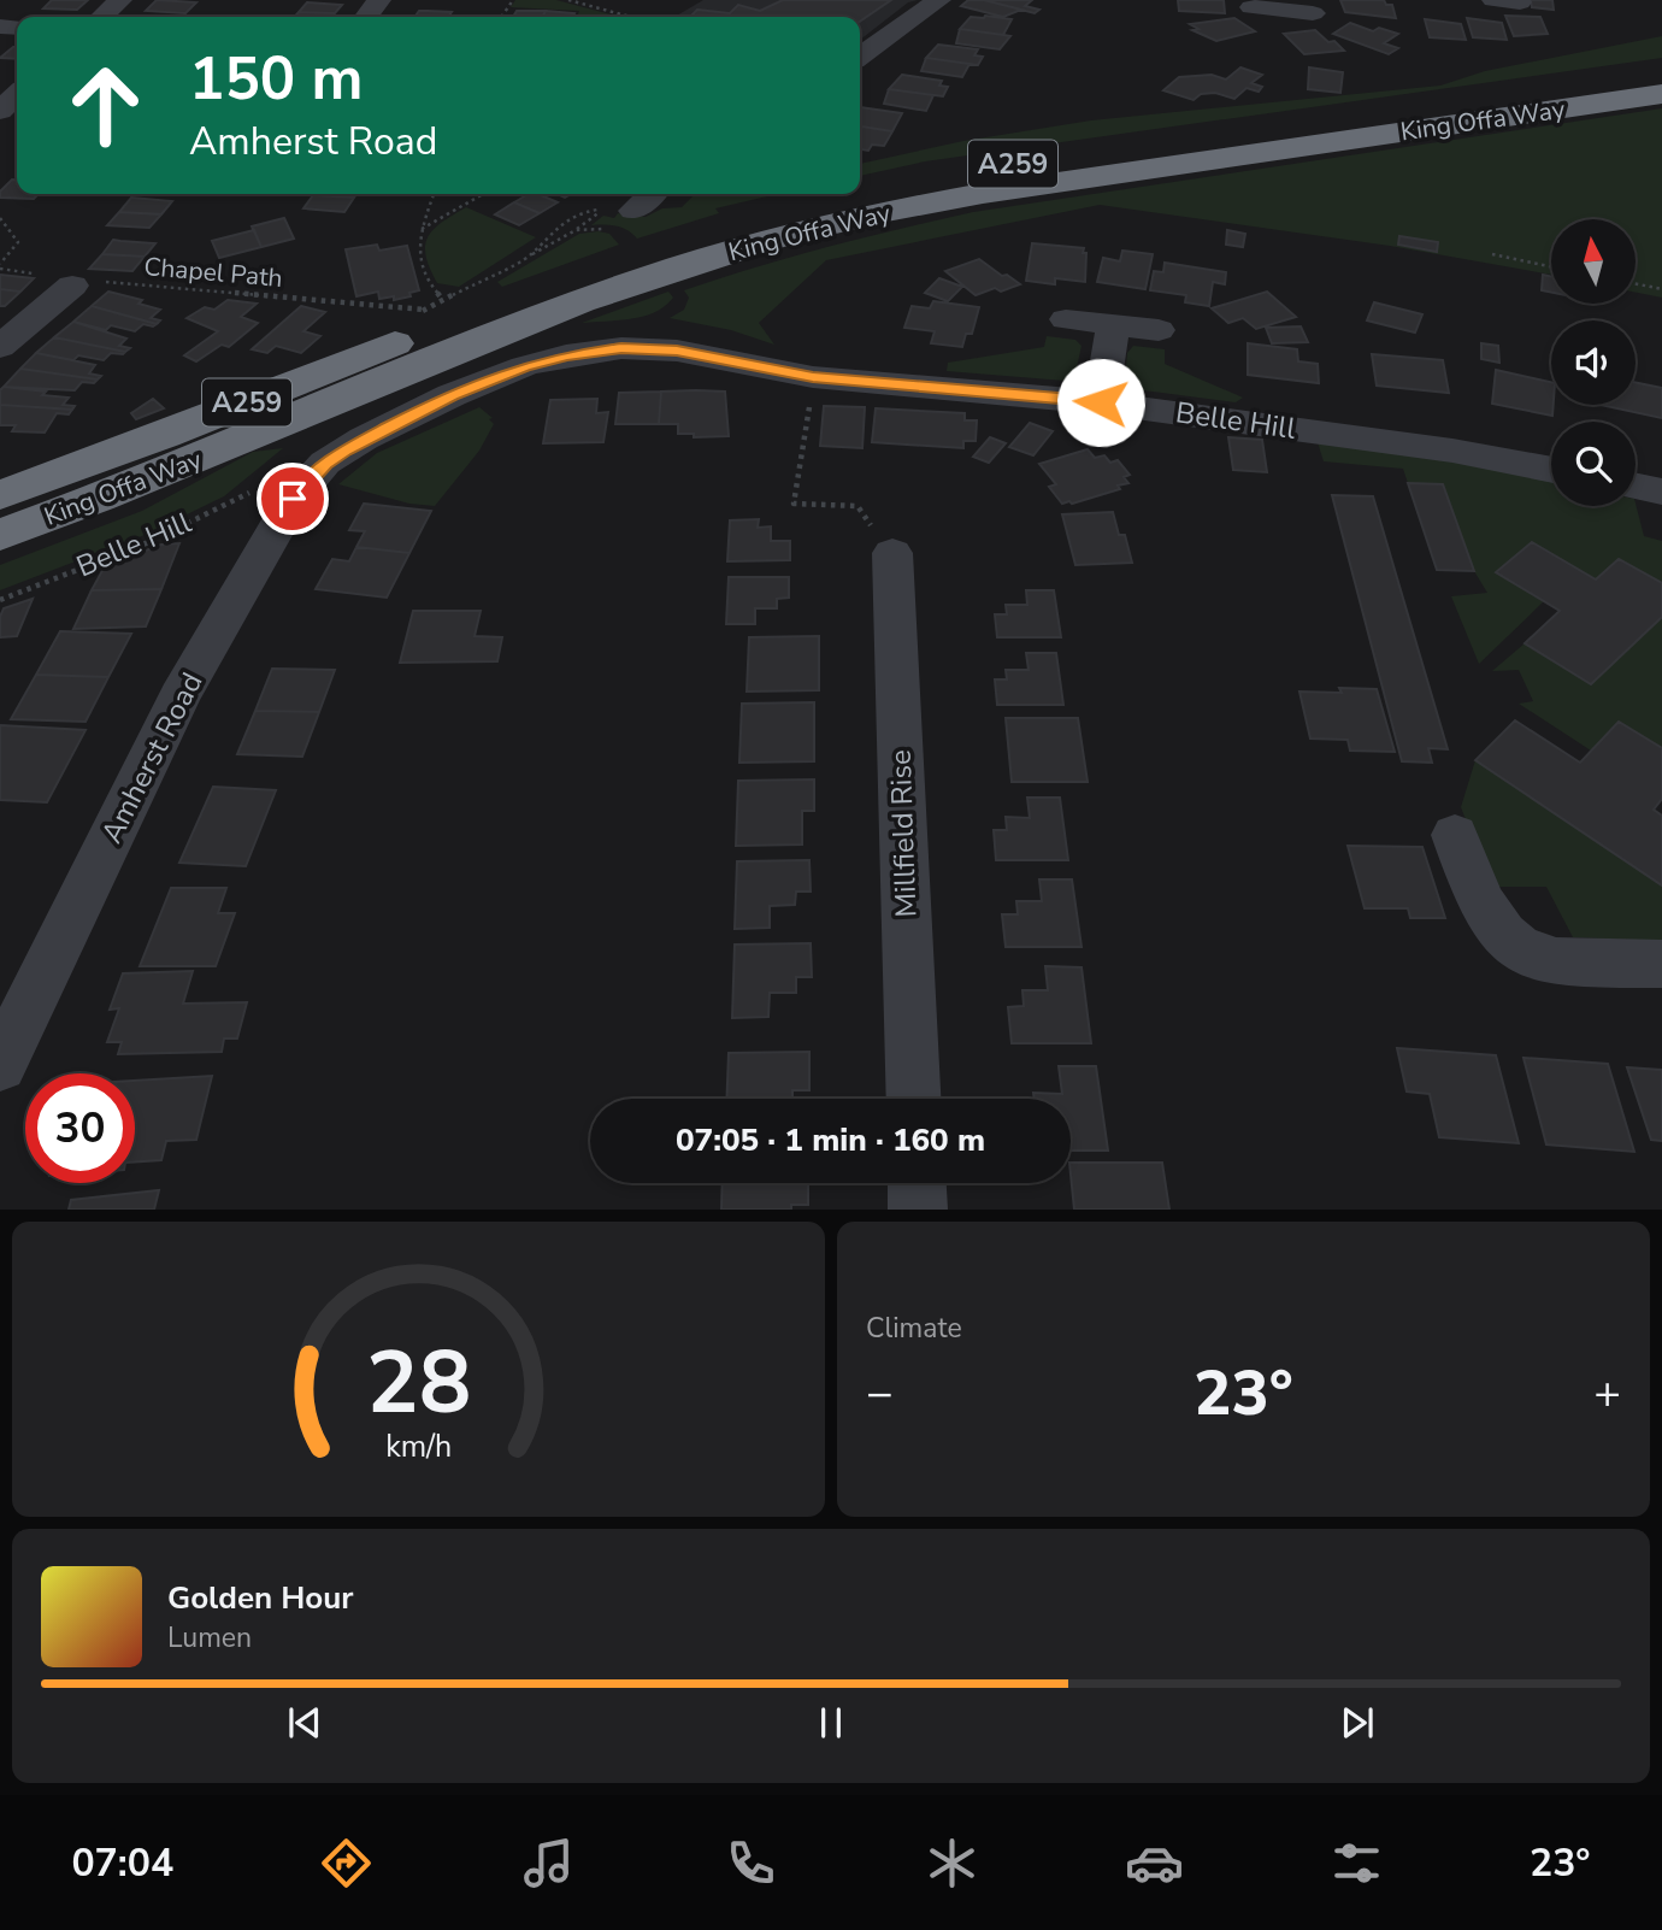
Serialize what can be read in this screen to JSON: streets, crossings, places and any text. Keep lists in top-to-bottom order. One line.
{"streets":{"highway":["King Offa Way","A259"],"street":["Belle Hill","Amherst Road","Millfield Rise"],"path":["Chapel Path"]},"crossings":[["Belle Hill","Amherst Road"]],"north":"top","page":{"turn":["150 m","Amherst Road"],"limit":"30","trip":"07:05 · 1 min · 160 m","tile":"Climate","heat":["−","23°","+"],"song":["Golden Hour","Lumen"],"tabs":["07:04","23°"],"gauge":["28","km/h"]}}
